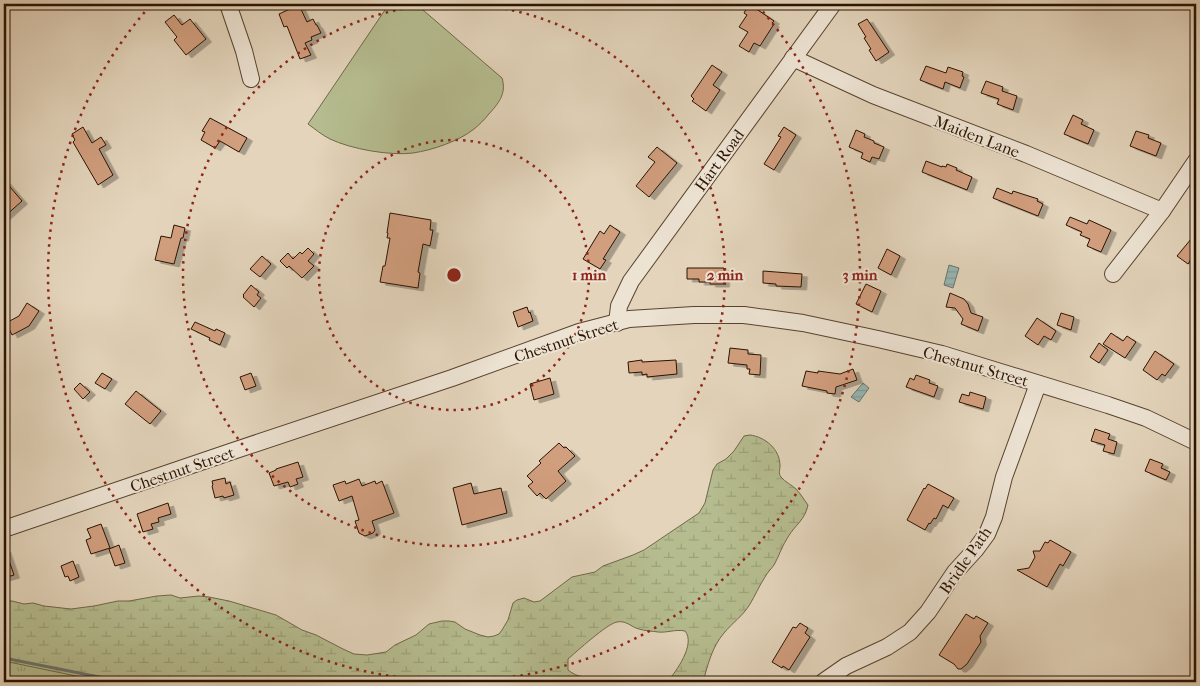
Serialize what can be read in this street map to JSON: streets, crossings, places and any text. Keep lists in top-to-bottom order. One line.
{"streets":{"street":["Maiden Lane","Hart Road","Chestnut Street","Bridle Path"]},"crossings":[["Maiden Lane","Hart Road"],["Hart Road","Chestnut Street"],["Chestnut Street","Bridle Path"]],"rings":["1 min","2 min","3 min"]}
